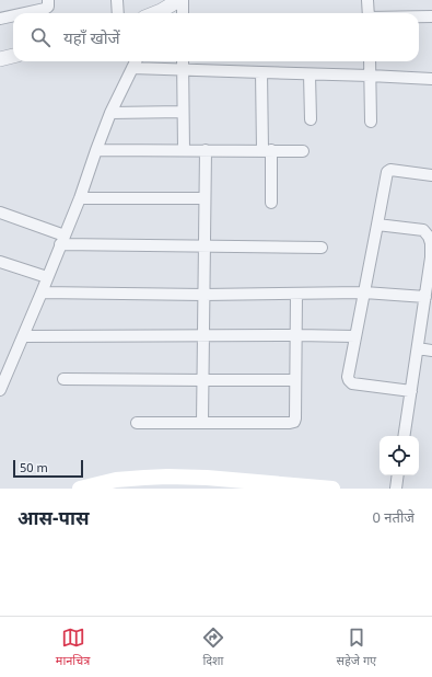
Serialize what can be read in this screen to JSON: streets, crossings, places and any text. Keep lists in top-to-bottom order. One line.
{"scale_bar":"50 m","page":{"search":"यहाँ खोजें","scale":"50 m","heading":["आस-पास","0 नतीजे"],"nav":["मानचित्र","दिशा","सहेजे गए"]}}
